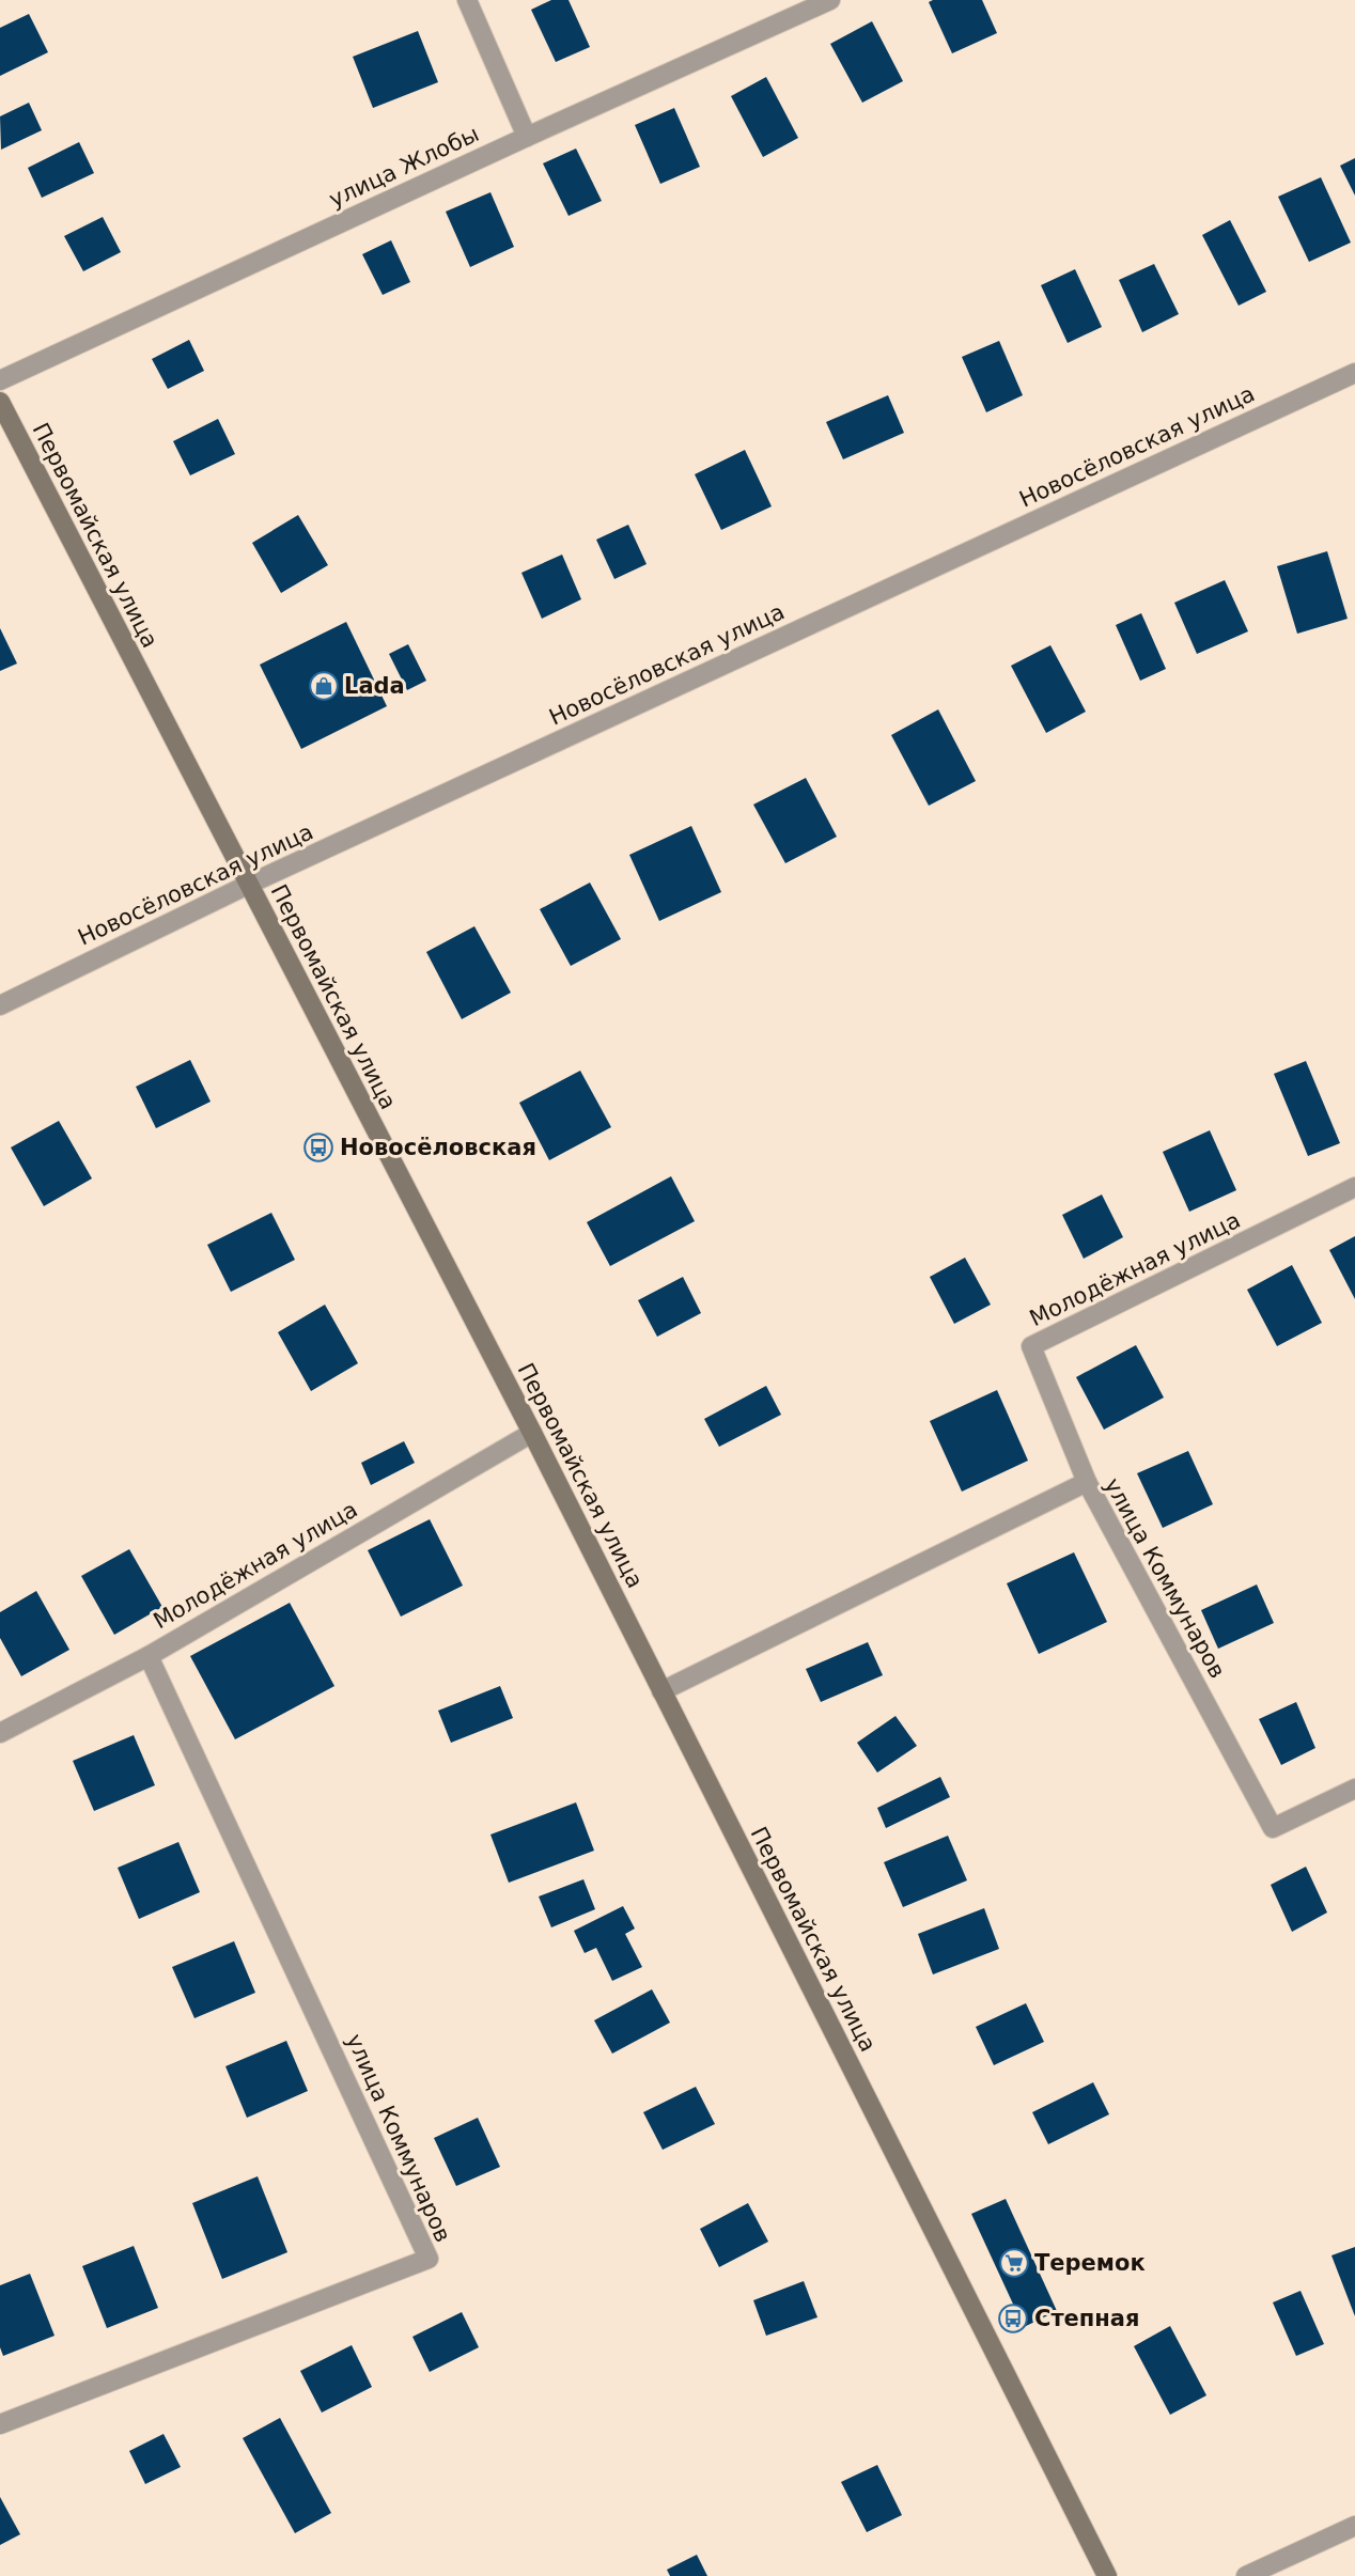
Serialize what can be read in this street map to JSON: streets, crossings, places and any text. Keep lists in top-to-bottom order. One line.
{"streets":{"main road":["Первомайская улица"],"street":["улица Жлобы","Новосёловская улица","Молодёжная улица","улица Коммунаров"]},"crossings":[["Новосёловская улица","Первомайская улица"],["Первомайская улица","Молодёжная улица"],["Первомайская улица","улица Коммунаров"],["Молодёжная улица","улица Коммунаров"]],"places":{"shop":["Lada"],"bus stop":["Новосёловская","Степная"],"supermarket":["Теремок"]}}
